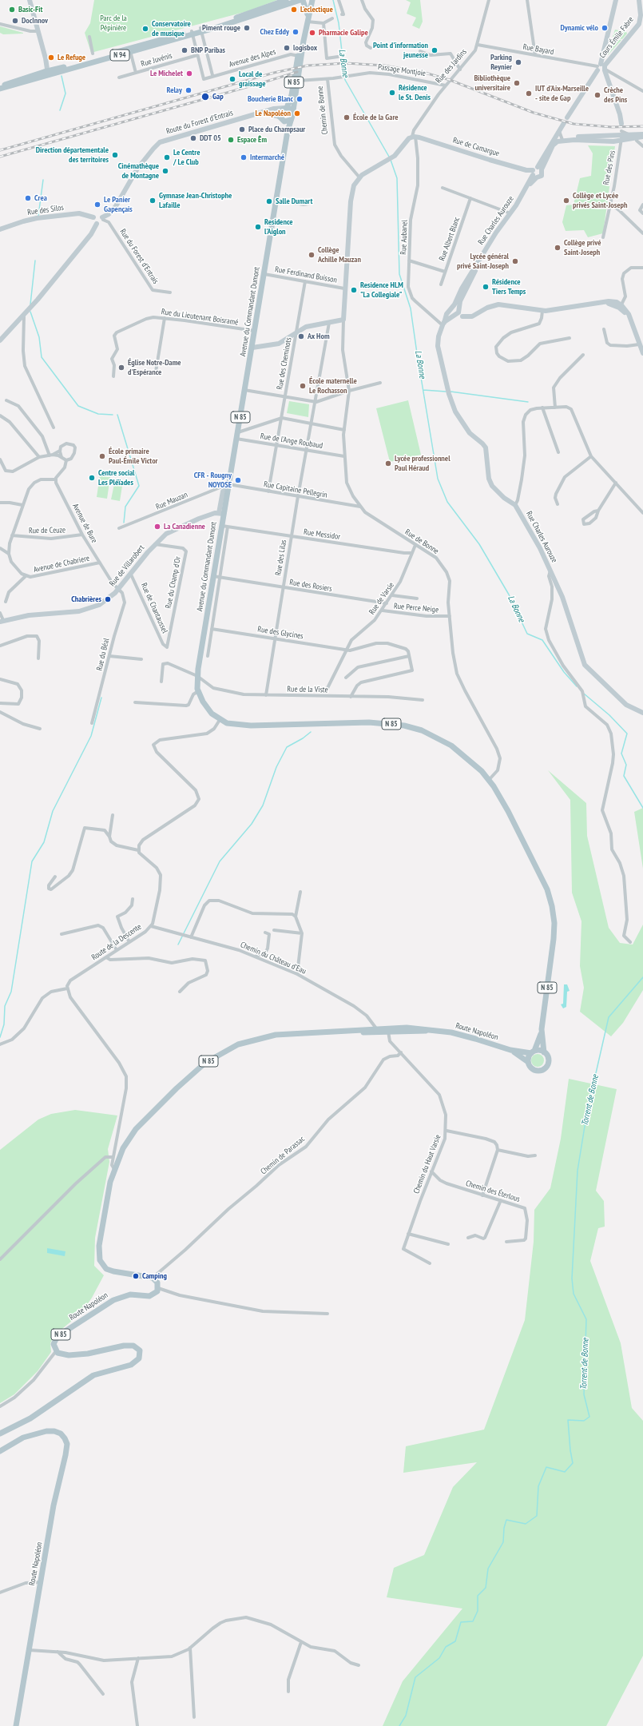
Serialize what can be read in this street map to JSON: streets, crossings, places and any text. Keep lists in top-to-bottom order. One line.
{"streets":{"main road":["N 94","N 85","Avenue du Commandant Dumont","Route Napoléon"],"street":["Cours Émile Fabre","Rue Bayard","Avenue des Alpes","Rue Juvénis","Rue des Jardins","Passage Montjoie","Chemin de Bonne","Route du Forest d'Entrais","Rue de Camargue","Rue des Pins","Rue des Silos","Rue Charles Aurouze","Rue Aubanel","Rue Albert Blanc","Rue du Forest d'Entrais","Rue Ferdinand Buisson","Rue du Lieutenant Boisramé","Rue des Cheminots","Rue de l'Ange Roubaud","Rue Capitaine Pellegrin","Rue Mauzan","Avenue de Bure","Rue de Ceuze","Rue Messidor","Rue de Bonne","Rue des Lilas","Avenue de Chabriere","Rue de Villarobert","Rue du Champ d'Or","Rue des Rosiers","Rue de Varsie","Rue de Chantaussel","Rue Perce Neige","Rue des Glycines","Rue du Béal","Rue de la Viste","Route de la Descente","Chemin du Château d'Eau","Chemin de Parassac","Chemin du Haut Varsie","Chemin des Éterlous"]},"crossings":[["Cours Émile Fabre","Rue Bayard"],["Cours Émile Fabre","Rue des Pins"],["Rue Bayard","Rue des Jardins"],["Rue Bayard","Rue des Pins"],["N 94","N 85"],["Avenue des Alpes","Rue Juvénis"],["Avenue des Alpes","N 85"],["Rue des Jardins","Passage Montjoie"],["Rue des Jardins","Chemin de Bonne"],["Rue des Jardins","Rue de Camargue"],["Rue des Jardins","Rue Aubanel"],["Passage Montjoie","N 85"],["Passage Montjoie","Chemin de Bonne"],["N 85","Route du Forest d'Entrais"],["N 85","Avenue du Commandant Dumont"],["N 85","Rue de Bonne"],["N 85","Chemin du Château d'Eau"],["N 85","Route Napoléon"],["N 85","Chemin de Parassac"],["N 85","Chemin du Haut Varsie"],["Route du Forest d'Entrais","Rue des Silos"],["Route du Forest d'Entrais","Rue du Forest d'Entrais"],["Route du Forest d'Entrais","Avenue du Commandant Dumont"],["Rue de Camargue","Rue Charles Aurouze"],["Rue de Camargue","Rue Aubanel"],["Rue des Silos","Rue du Forest d'Entrais"],["Rue Charles Aurouze","Rue Aubanel"],["Rue Ferdinand Buisson","Avenue du Commandant Dumont"],["Rue Ferdinand Buisson","Rue des Cheminots"],["Avenue du Commandant Dumont","Rue du Lieutenant Boisramé"],["Avenue du Commandant Dumont","Rue de l'Ange Roubaud"],["Avenue du Commandant Dumont","Rue Capitaine Pellegrin"],["Avenue du Commandant Dumont","Rue Mauzan"],["Avenue du Commandant Dumont","Rue Messidor"],["Avenue du Commandant Dumont","Rue de Bonne"],["Avenue du Commandant Dumont","Rue de Villarobert"],["Avenue du Commandant Dumont","Rue des Rosiers"],["Avenue du Commandant Dumont","Rue de la Viste"],["Rue de l'Ange Roubaud","Rue de Bonne"],["Rue de l'Ange Roubaud","Rue des Lilas"],["Rue Capitaine Pellegrin","Rue Mauzan"],["Rue Capitaine Pellegrin","Rue de Bonne"],["Rue Capitaine Pellegrin","Rue des Lilas"],["Avenue de Bure","Rue de Ceuze"],["Avenue de Bure","Avenue de Chabriere"],["Avenue de Bure","Rue de Villarobert"],["Avenue de Bure","Rue du Béal"],["Rue Messidor","Rue des Lilas"],["Rue Messidor","Rue de Varsie"],["Rue de Bonne","Rue Perce Neige"],["Rue des Lilas","Rue des Rosiers"],["Rue des Lilas","Rue des Glycines"],["Rue des Lilas","Rue de la Viste"],["Rue de Villarobert","Rue du Champ d'Or"],["Rue de Villarobert","Rue de Chantaussel"],["Rue de Villarobert","Rue du Béal"],["Rue du Champ d'Or","Rue de Chantaussel"],["Rue des Rosiers","Rue de Varsie"],["Rue de Varsie","Rue Perce Neige"],["Rue de Varsie","Rue des Glycines"],["Route de la Descente","Chemin du Château d'Eau"],["Chemin de Parassac","Chemin du Haut Varsie"],["Chemin du Haut Varsie","Chemin des Éterlous"]],"water":["La Bonne","Torrent de Bonne"],"parks":["Parc de la Pépinière"],"places":["Basic-Fit","L'eclectique","DocInnov","Piment rouge","Dynamic vélo","Conservatoire de musique","Chez Eddy","Pharmacie Galipe","logisbox","BNP Paribas","Point d'information jeunesse","Le Refuge","Parking Reynier","Le Michelet","Local de graissage","Bibliothèque universitaire","Relay","Résidence le St. Denis","IUT d'Aix-Marseille - site de Gap","Crèche des Pins","Gap","Boucherie Blanc","Le Napoléon","École de la Gare","Place du Champsaur","DDT 05","Espace Êm","Direction départementale des territoires","Le Centre / Le Club","Intermarché","Cinémathèque de Montagne","Crea","Gymnase Jean-Christophe Lafaille","Collège et Lycée privés Saint-Joseph","Salle Dumart","Le Panier Gapençais","Residence l'Aiglon","Collège privé Saint-Joseph","Collège Achille Mauzan","Lycée général privé Saint-Joseph","Résidence Tiers Temps","Residence HLM \"La Collegiale\"","Ax Hom","Église Notre-Dame d'Espérance","École maternelle Le Rochasson","École primaire Paul-Émile Victor","Lycée professionnel Paul Héraud","Centre social Les Pléïades","CFR - Rougny NOYOSE","La Canadienne","Chabrières","Camping"]}
